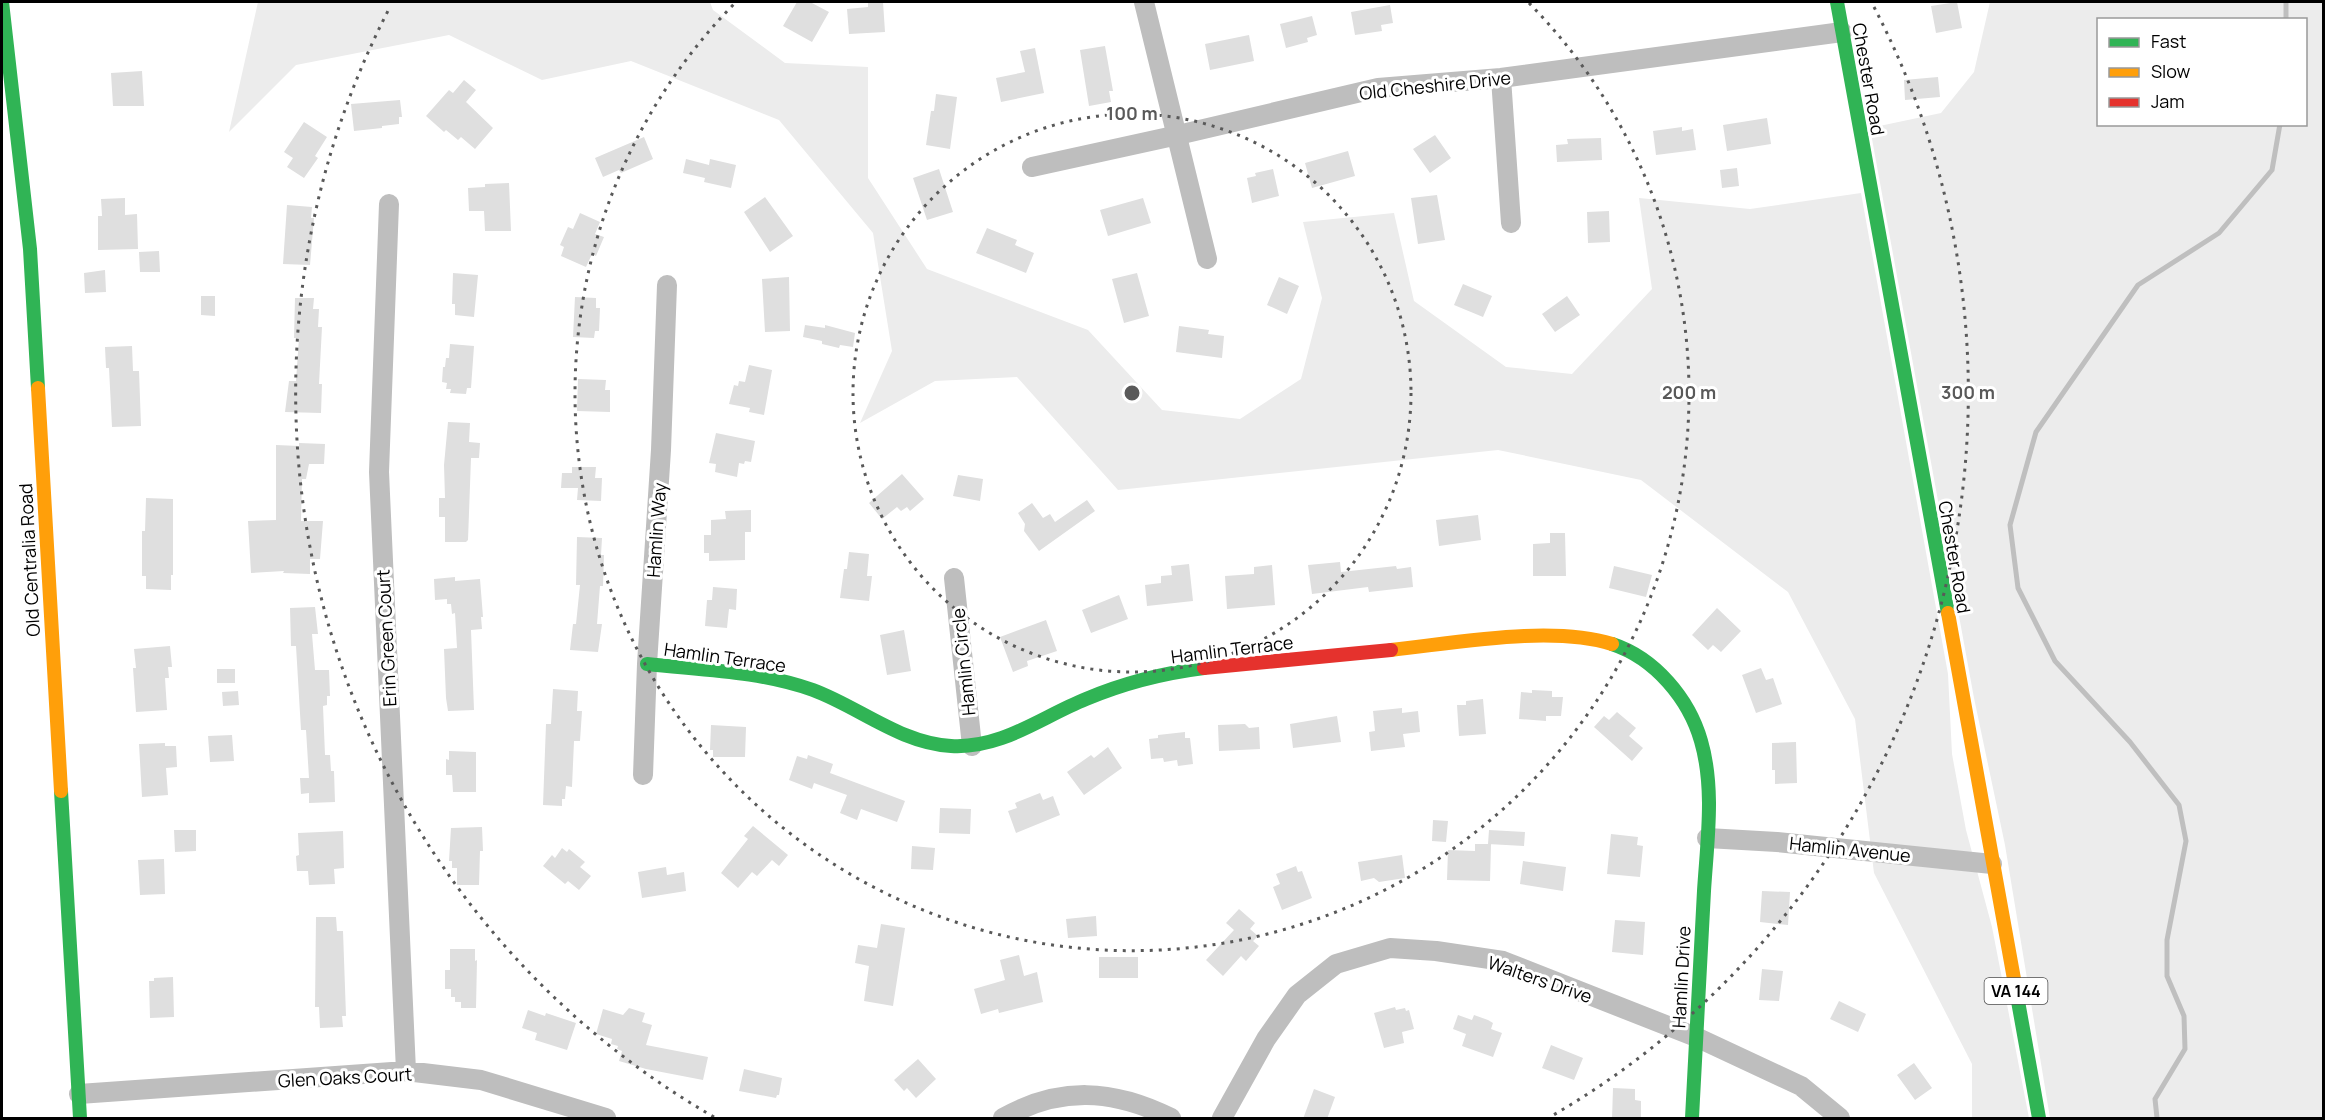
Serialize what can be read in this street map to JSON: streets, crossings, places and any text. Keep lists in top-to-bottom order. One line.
{"streets":{"street":["Chester Road","Old Cheshire Drive","Hamlin Way","Old Centralia Road","Erin Green Court","Hamlin Terrace","Hamlin Circle","Hamlin Avenue","Hamlin Drive","Walters Drive","VA 144","Glen Oaks Court"]},"crossings":[["Chester Road","Old Cheshire Drive"],["Chester Road","Hamlin Avenue"],["Hamlin Way","Hamlin Terrace"],["Old Centralia Road","Glen Oaks Court"],["Erin Green Court","Glen Oaks Court"],["Hamlin Terrace","Hamlin Circle"],["Hamlin Terrace","Hamlin Avenue"],["Hamlin Terrace","Hamlin Drive"],["Hamlin Avenue","Hamlin Drive"],["Hamlin Drive","Walters Drive"]],"legend":["Fast","Slow","Jam"],"rings":["100 m","200 m","300 m"]}
